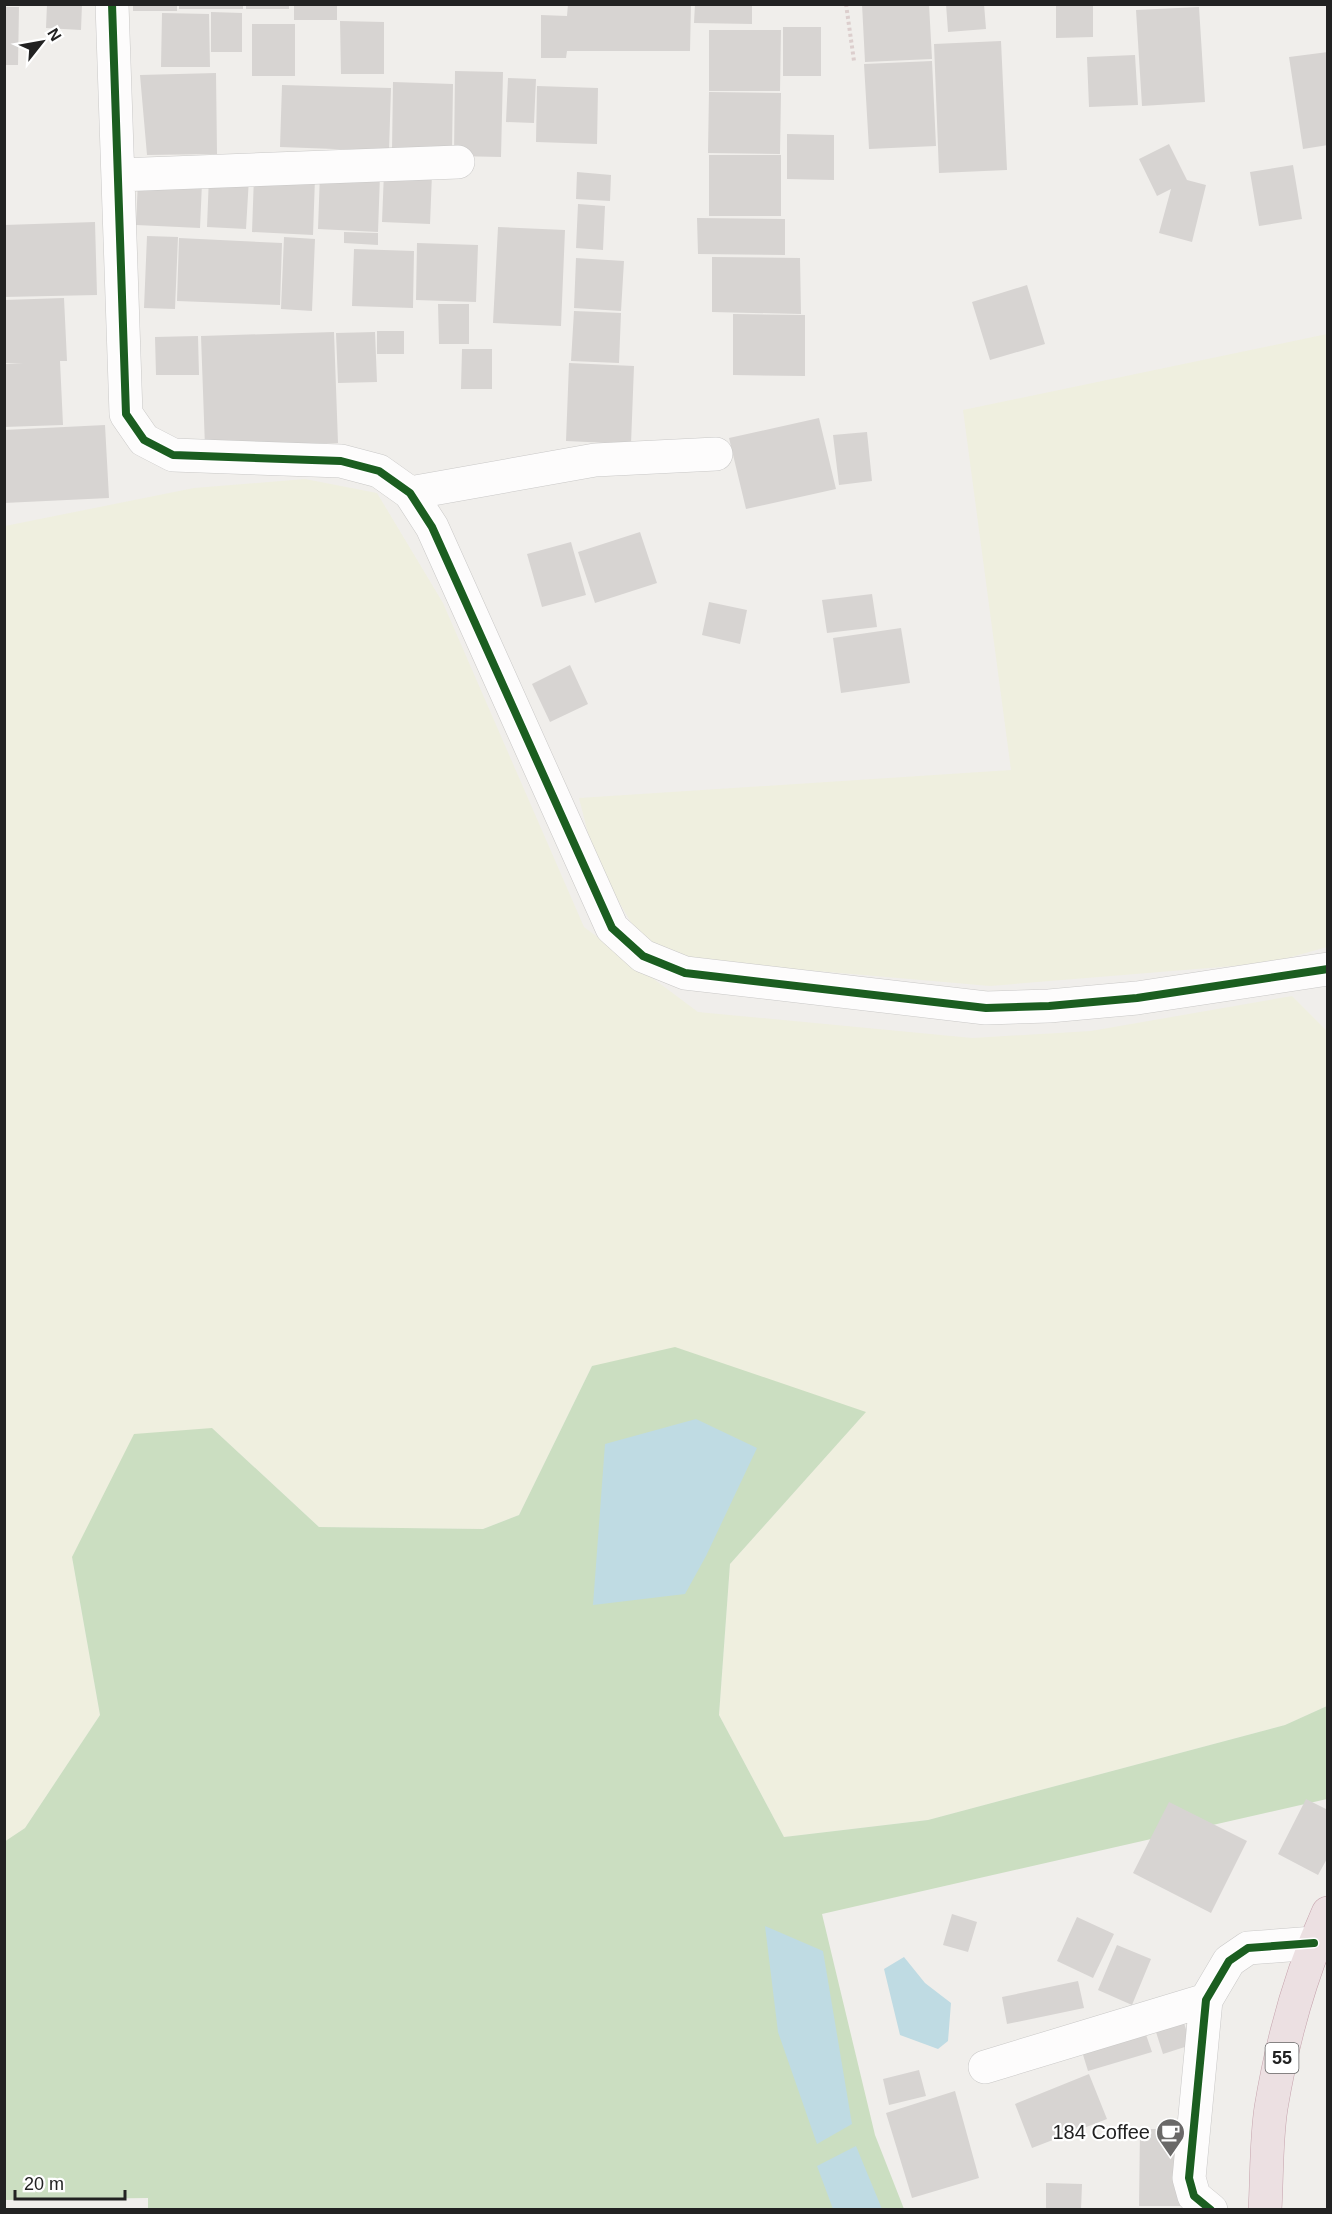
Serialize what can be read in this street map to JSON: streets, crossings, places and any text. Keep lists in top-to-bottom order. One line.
{"streets":{"highway":["55"]},"places":{"cafe":["184 Coffee"]},"scale_bar":"20 m","north":"top right"}
